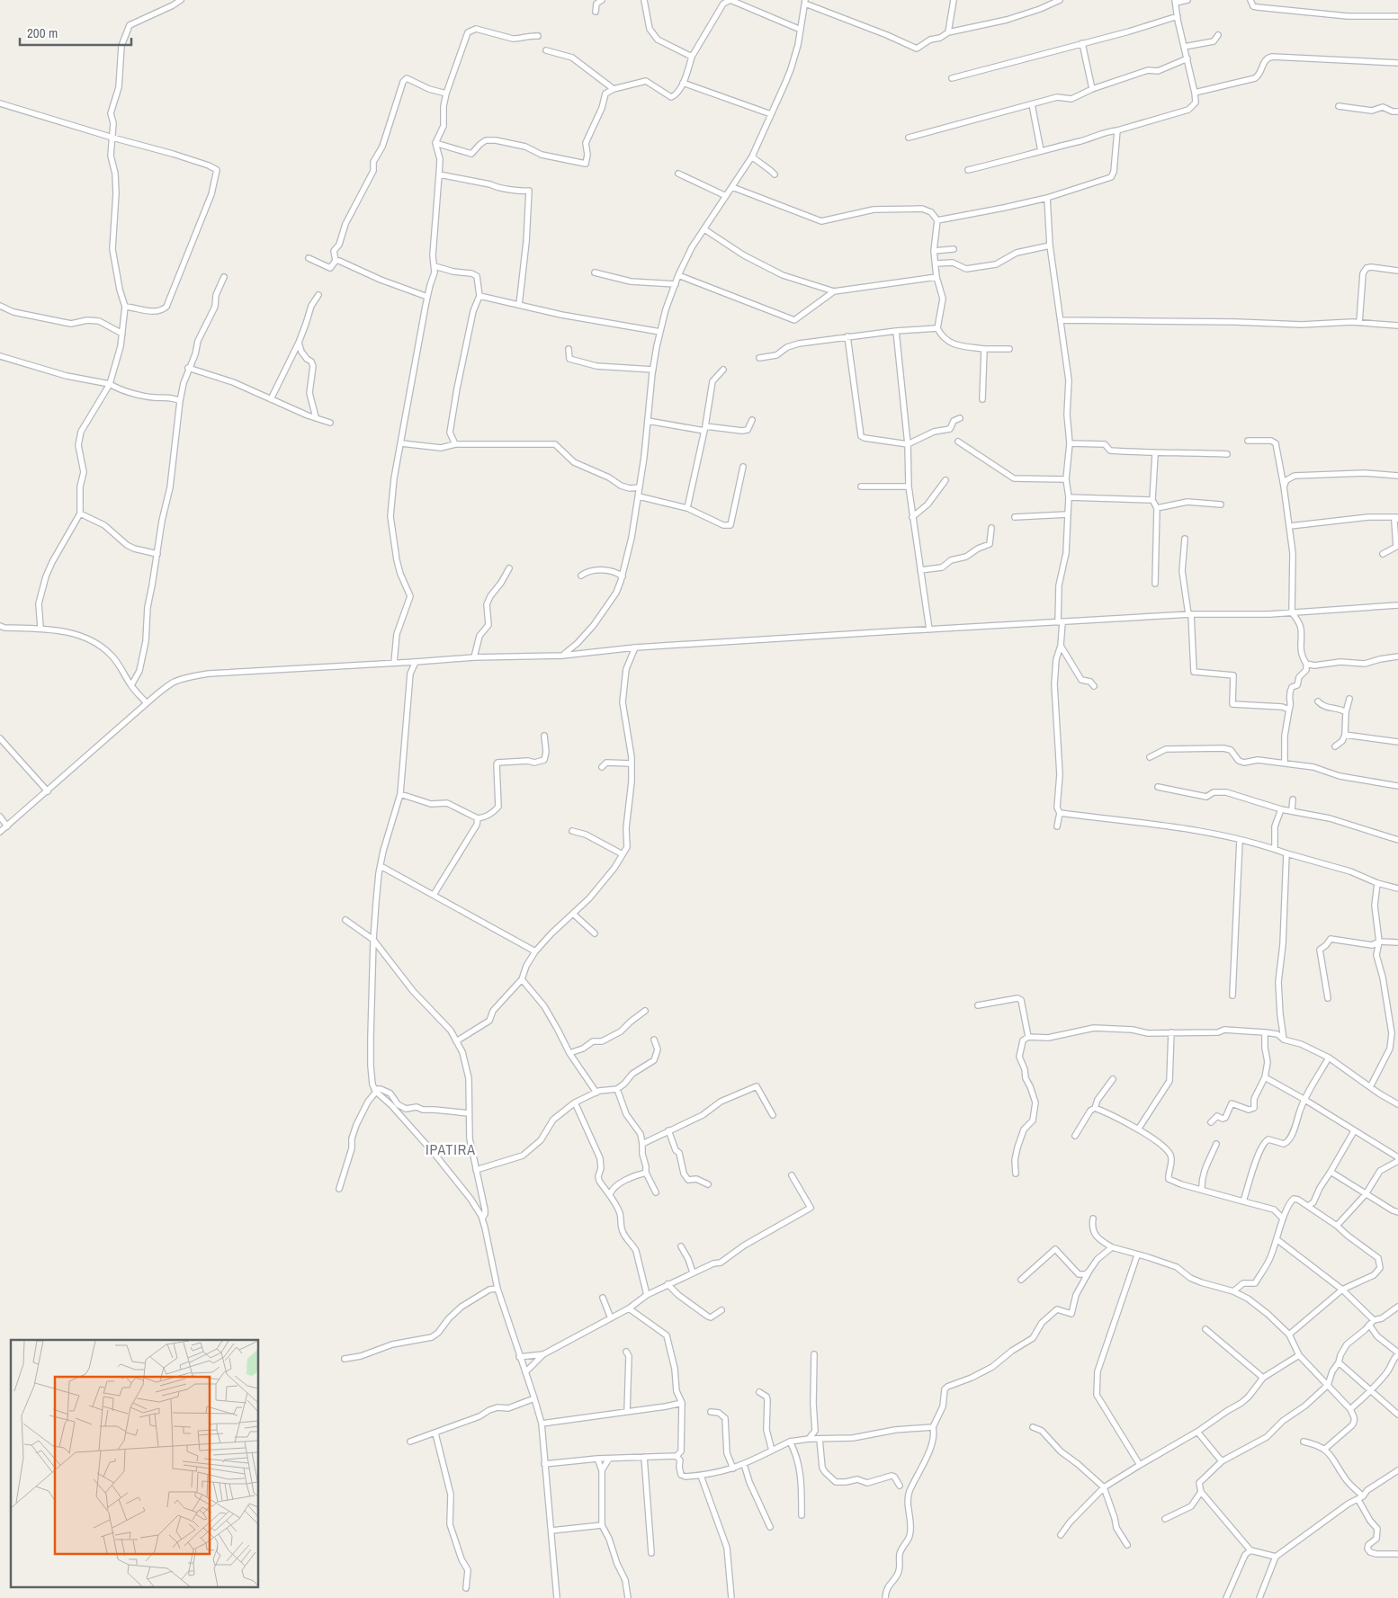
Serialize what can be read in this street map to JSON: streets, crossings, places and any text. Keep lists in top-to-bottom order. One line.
{"districts":["IPATIRA"],"scale_bar":"200 m"}
